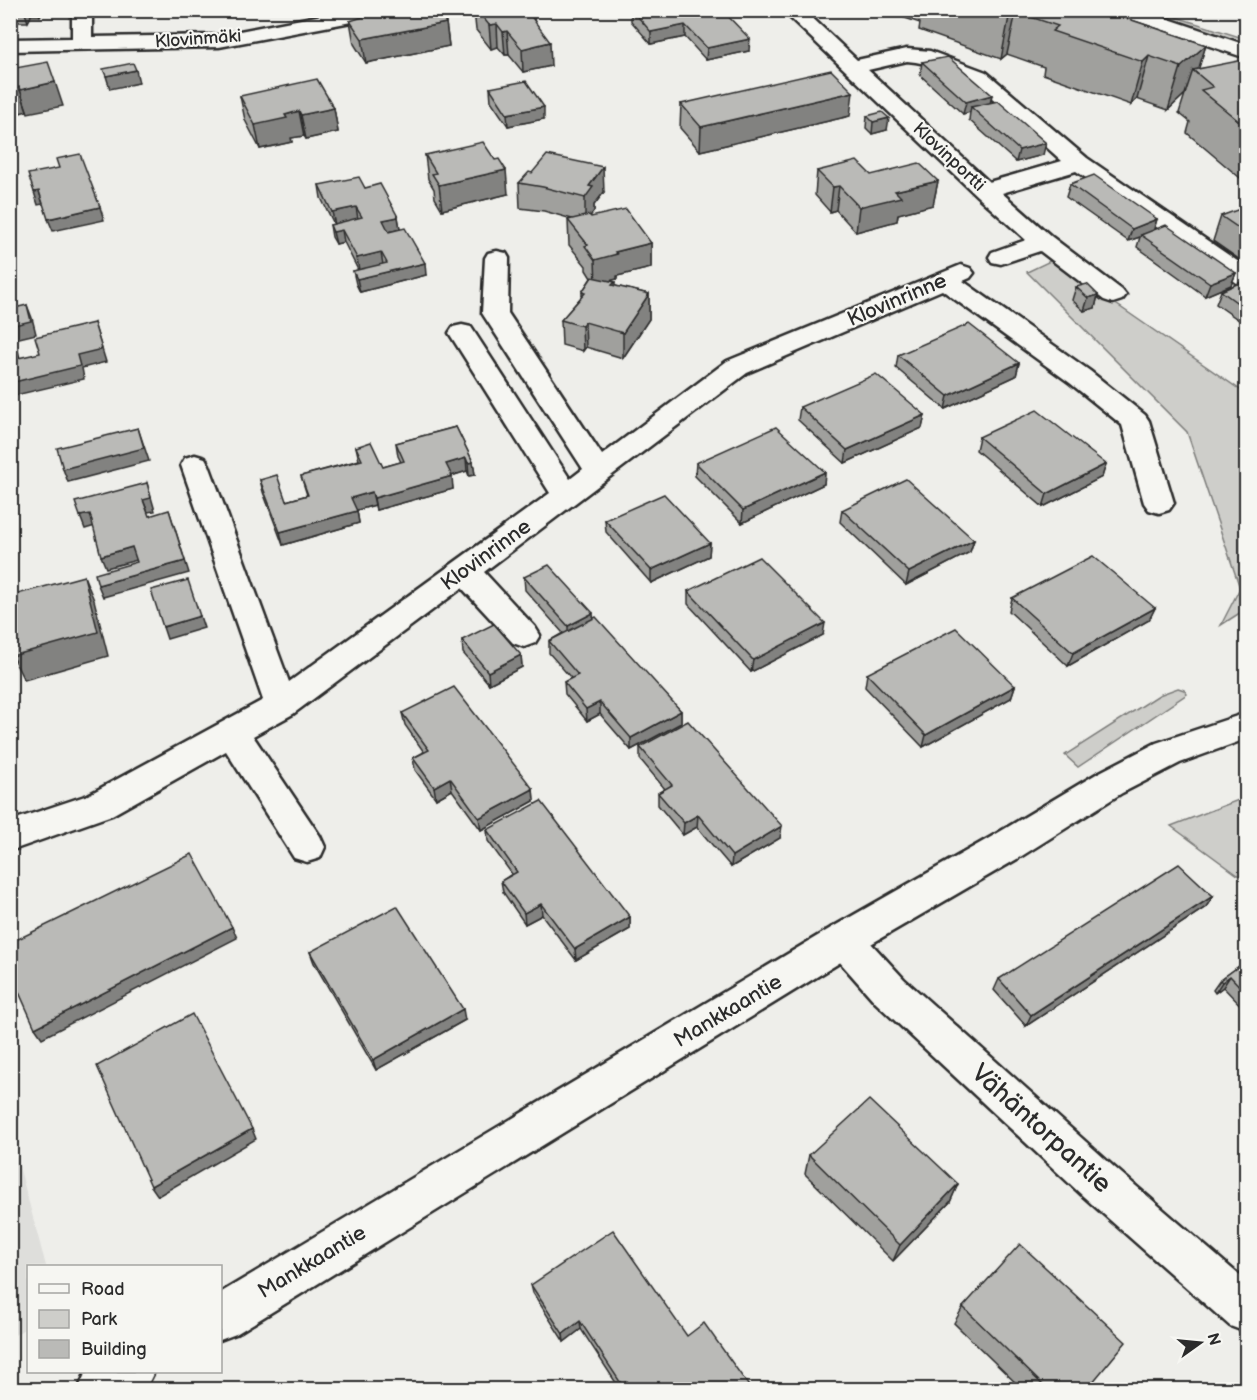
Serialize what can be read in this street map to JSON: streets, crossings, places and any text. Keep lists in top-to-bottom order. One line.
{"streets":{"street":["Klovinmäki","Klovinportti","Klovinrinne","Mankkaantie","Vähäntorpantie"]},"crossings":[["Mankkaantie","Vähäntorpantie"]],"legend":["Road","Park","Building"],"north":"right"}
